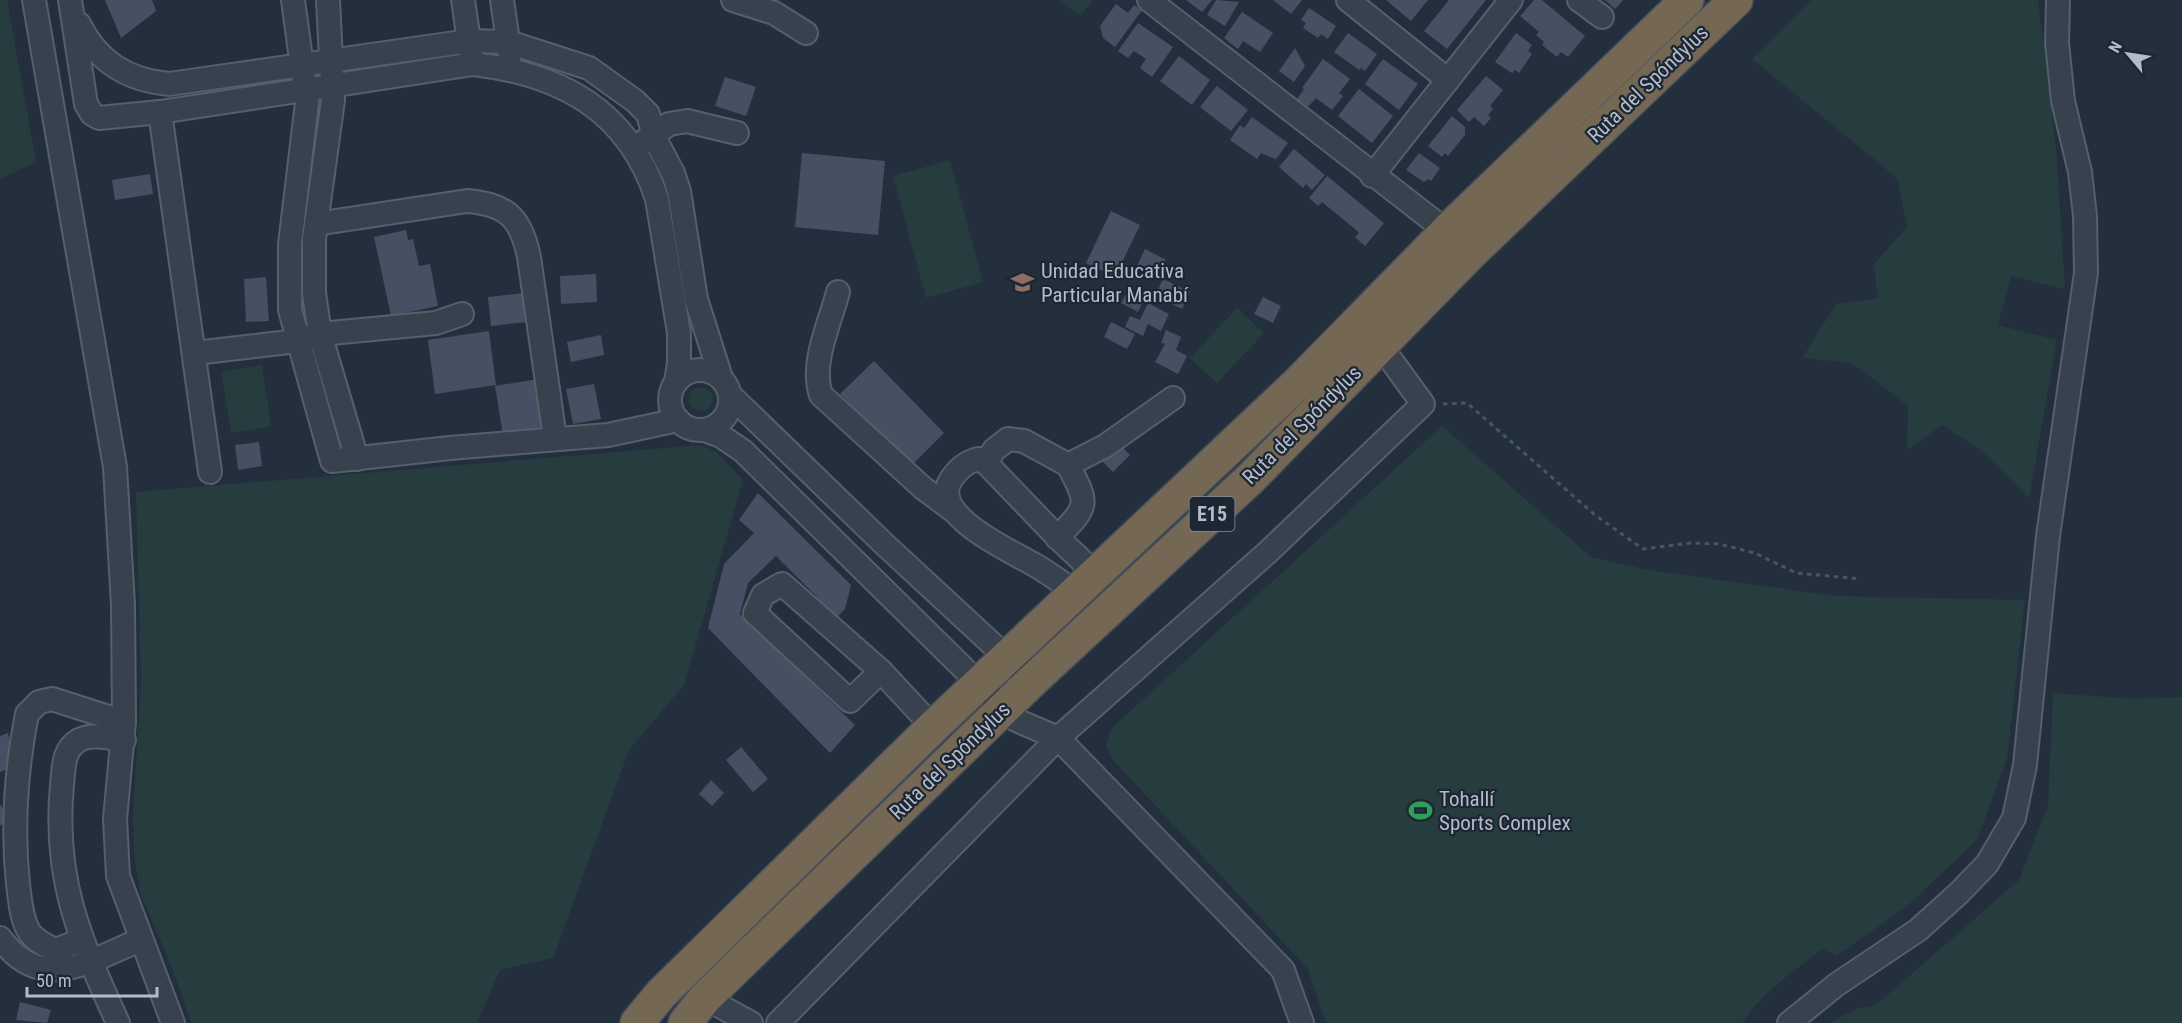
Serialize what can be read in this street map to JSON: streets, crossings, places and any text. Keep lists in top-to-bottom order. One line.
{"streets":{"highway":["Ruta del Spóndylus","E15"]},"places":{"school or university":["Unidad Educativa Particular Manabí"],"sports":["Tohallí Sports Complex"]},"scale_bar":"50 m","north":"top left"}
